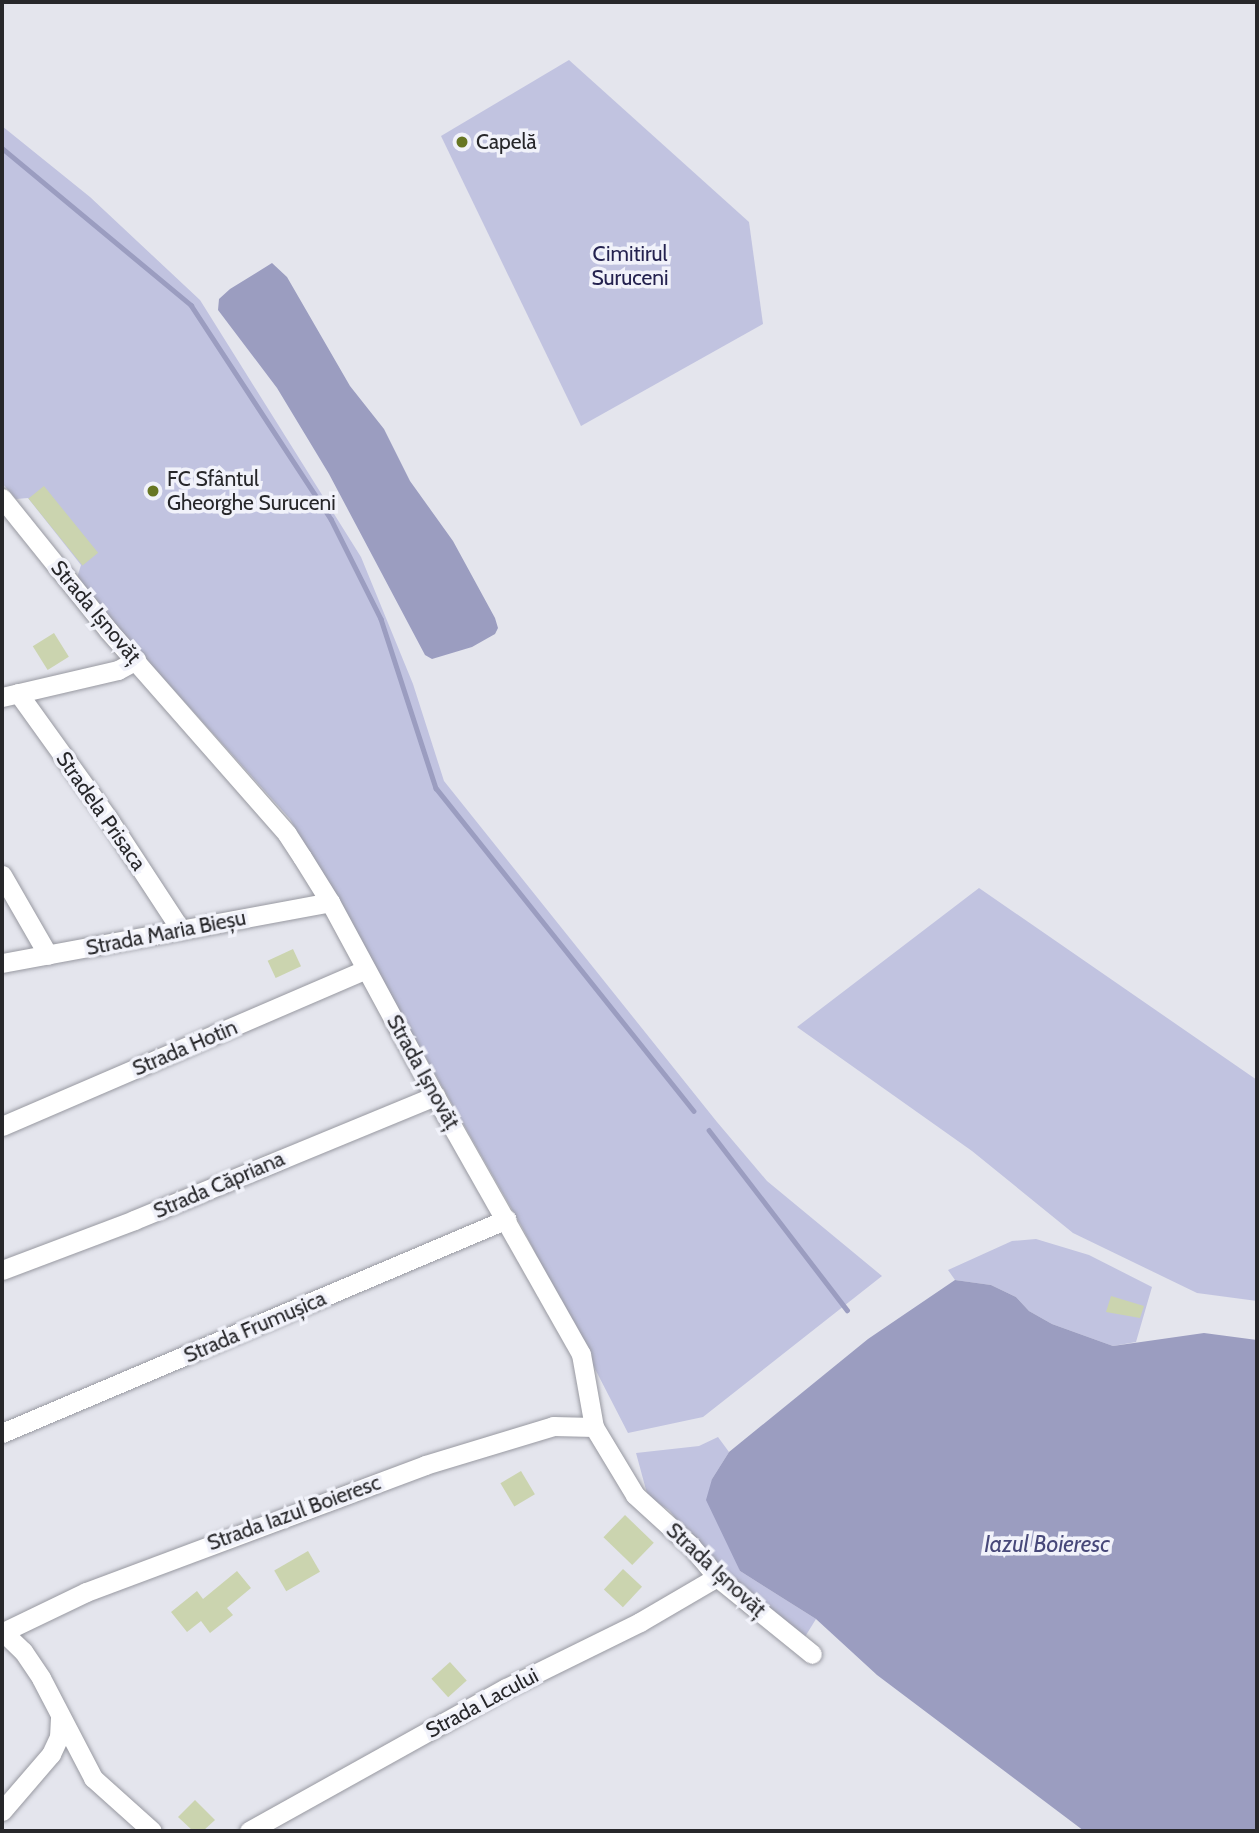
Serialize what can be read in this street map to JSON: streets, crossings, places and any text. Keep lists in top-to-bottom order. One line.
{"streets":{"street":["Strada Ișnovăț","Stradela Prisaca","Strada Maria Bieșu","Strada Hotin","Strada Căpriana","Strada Frumușica","Strada Iazul Boieresc","Strada Lacului"]},"crossings":[["Strada Ișnovăț","Strada Maria Bieșu"],["Strada Ișnovăț","Strada Hotin"],["Strada Ișnovăț","Strada Căpriana"],["Strada Ișnovăț","Strada Frumușica"],["Strada Ișnovăț","Strada Iazul Boieresc"],["Strada Ișnovăț","Strada Lacului"],["Stradela Prisaca","Strada Maria Bieșu"]],"water":["Iazul Boieresc"],"parks":["Cimitirul Suruceni"],"places":["Capelă","FC Sfântul Gheorghe Suruceni"]}
